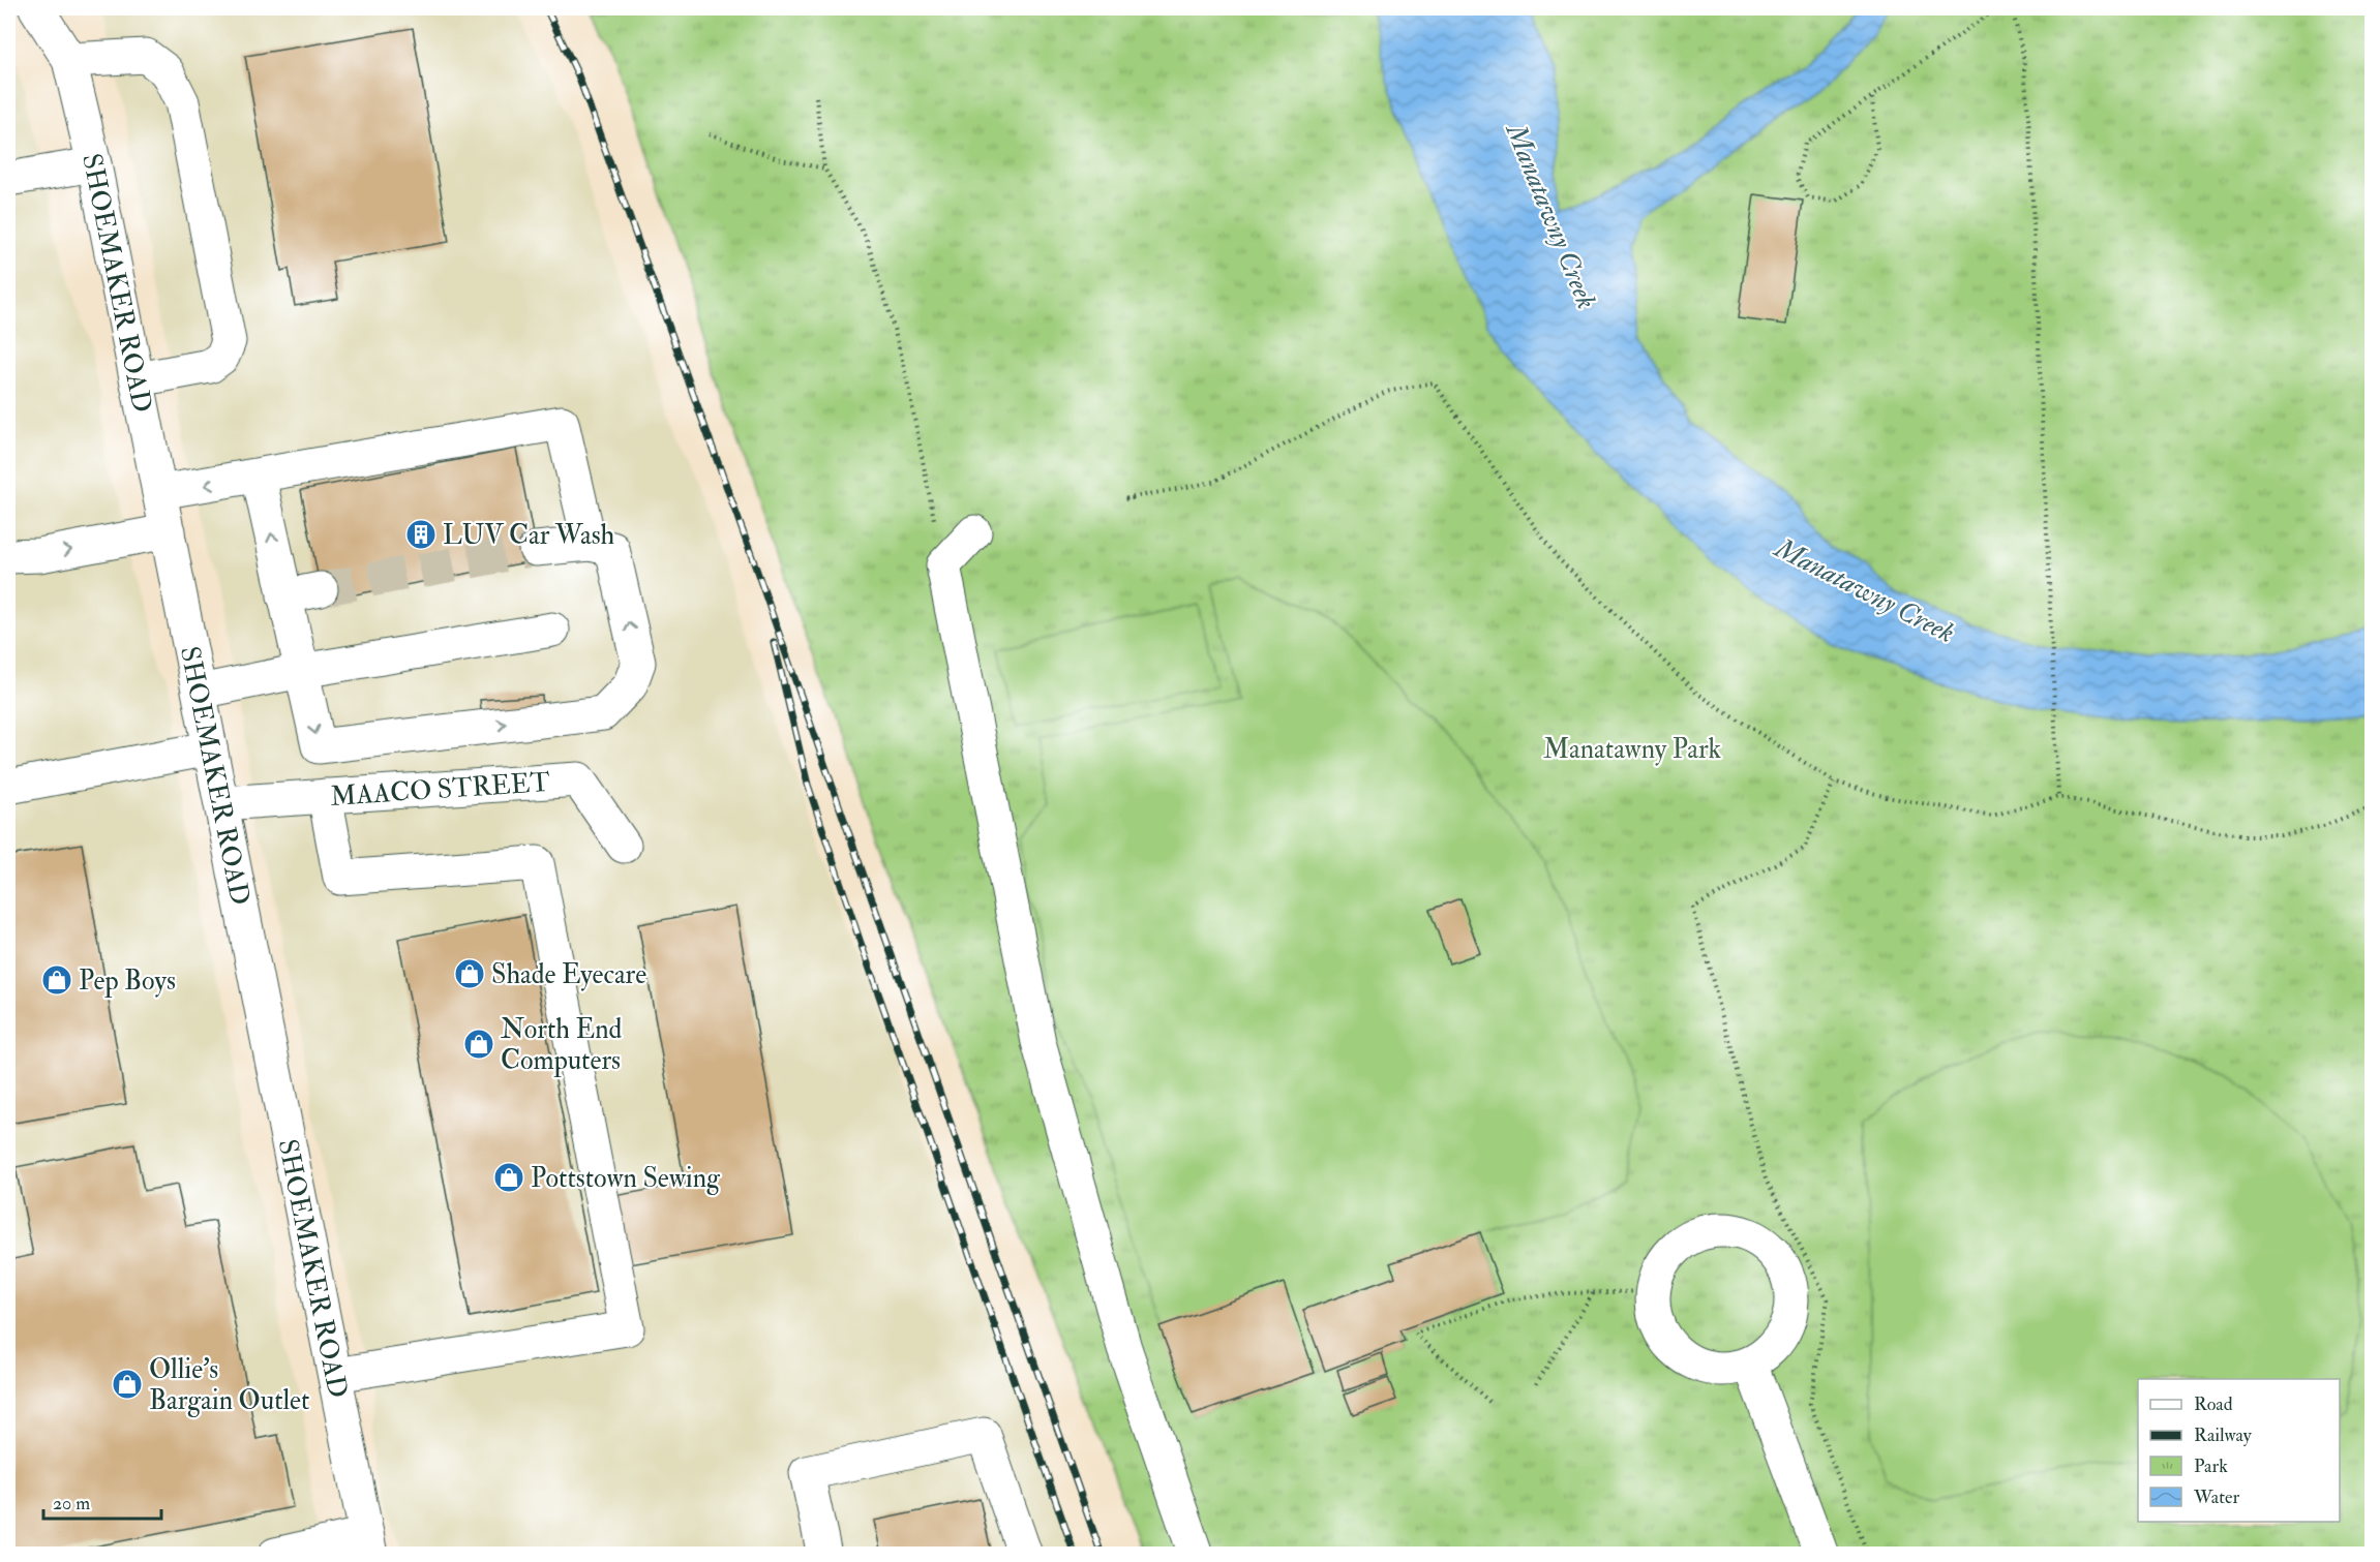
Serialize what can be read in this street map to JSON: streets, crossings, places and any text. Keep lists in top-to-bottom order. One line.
{"streets":{"street":["SHOEMAKER ROAD","MAACO STREET"]},"crossings":[["SHOEMAKER ROAD","MAACO STREET"]],"water":["Manatawny Creek"],"parks":["Manatawny Park"],"places":{"building":["LUV Car Wash"],"shop":["Shade Eyecare","Pep Boys","North End Computers","Pottstown Sewing","Ollie's Bargain Outlet"]},"legend":["Road","Railway","Park","Water"],"scale_bar":"20 m"}
